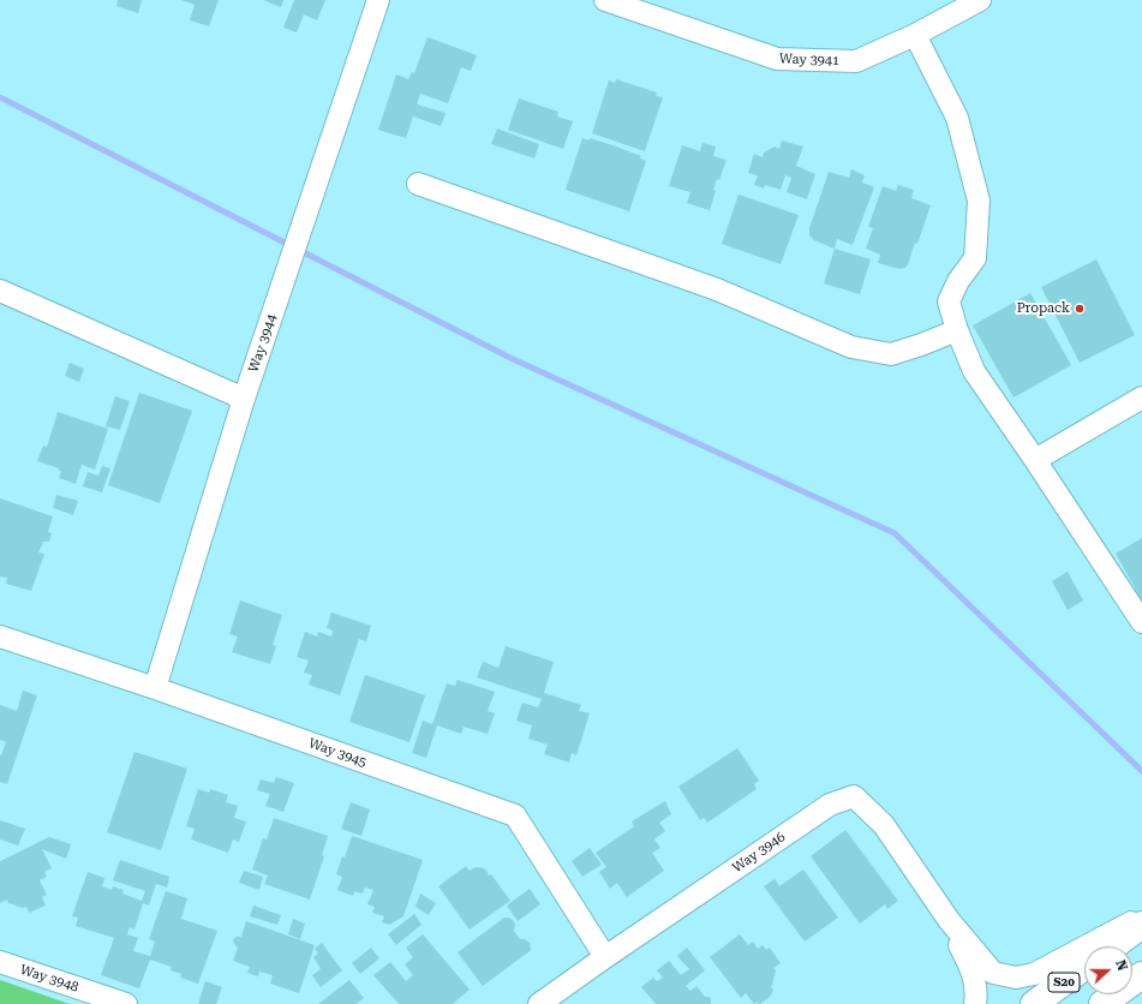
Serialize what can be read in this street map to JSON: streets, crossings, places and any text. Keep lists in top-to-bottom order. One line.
{"streets":{"main road":["S20"],"street":["Way 3941","Way 3944","Way 3945","Way 3946","Way 3948"]},"crossings":[["Way 3944","Way 3945"],["Way 3945","Way 3946"]],"places":["Propack"],"north":"right"}
